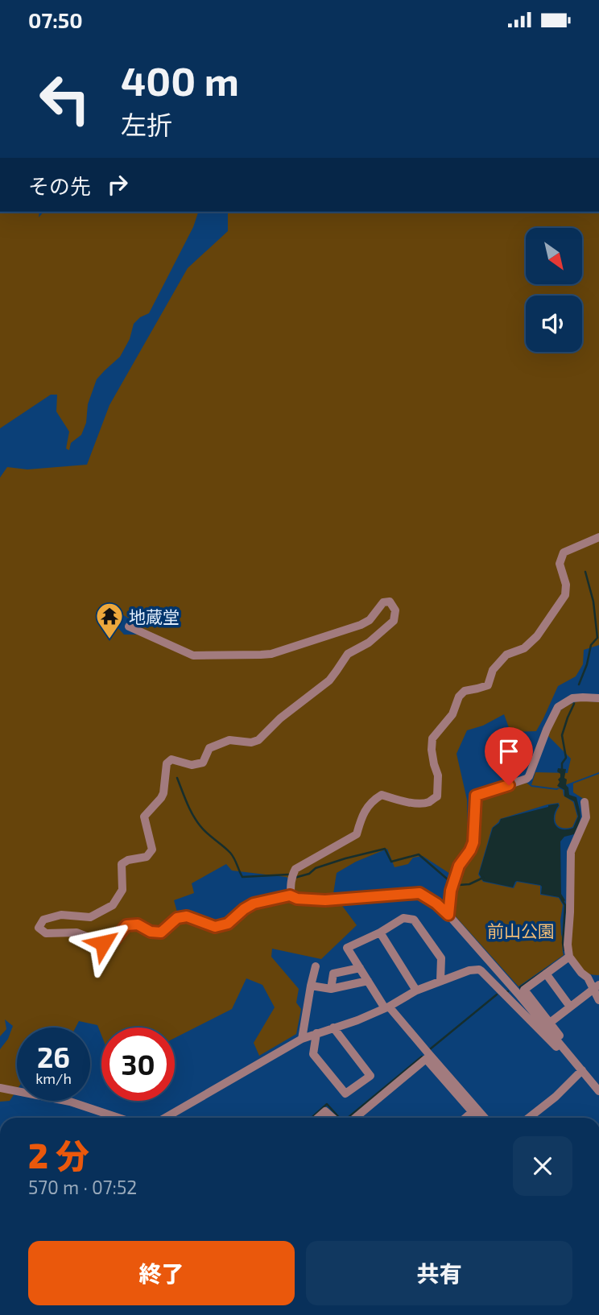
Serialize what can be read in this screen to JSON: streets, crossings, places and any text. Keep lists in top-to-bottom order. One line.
{"parks":["前山公園"],"places":{"temple":["地蔵堂"]},"north":"bottom right","page":{"status":"07:50","turn":["400 m","左折"],"then":"その先","speed":"26 km/h","limit":"30","heading":["2 分","570 m · 07:52"],"buttons":["終了","共有"]}}
